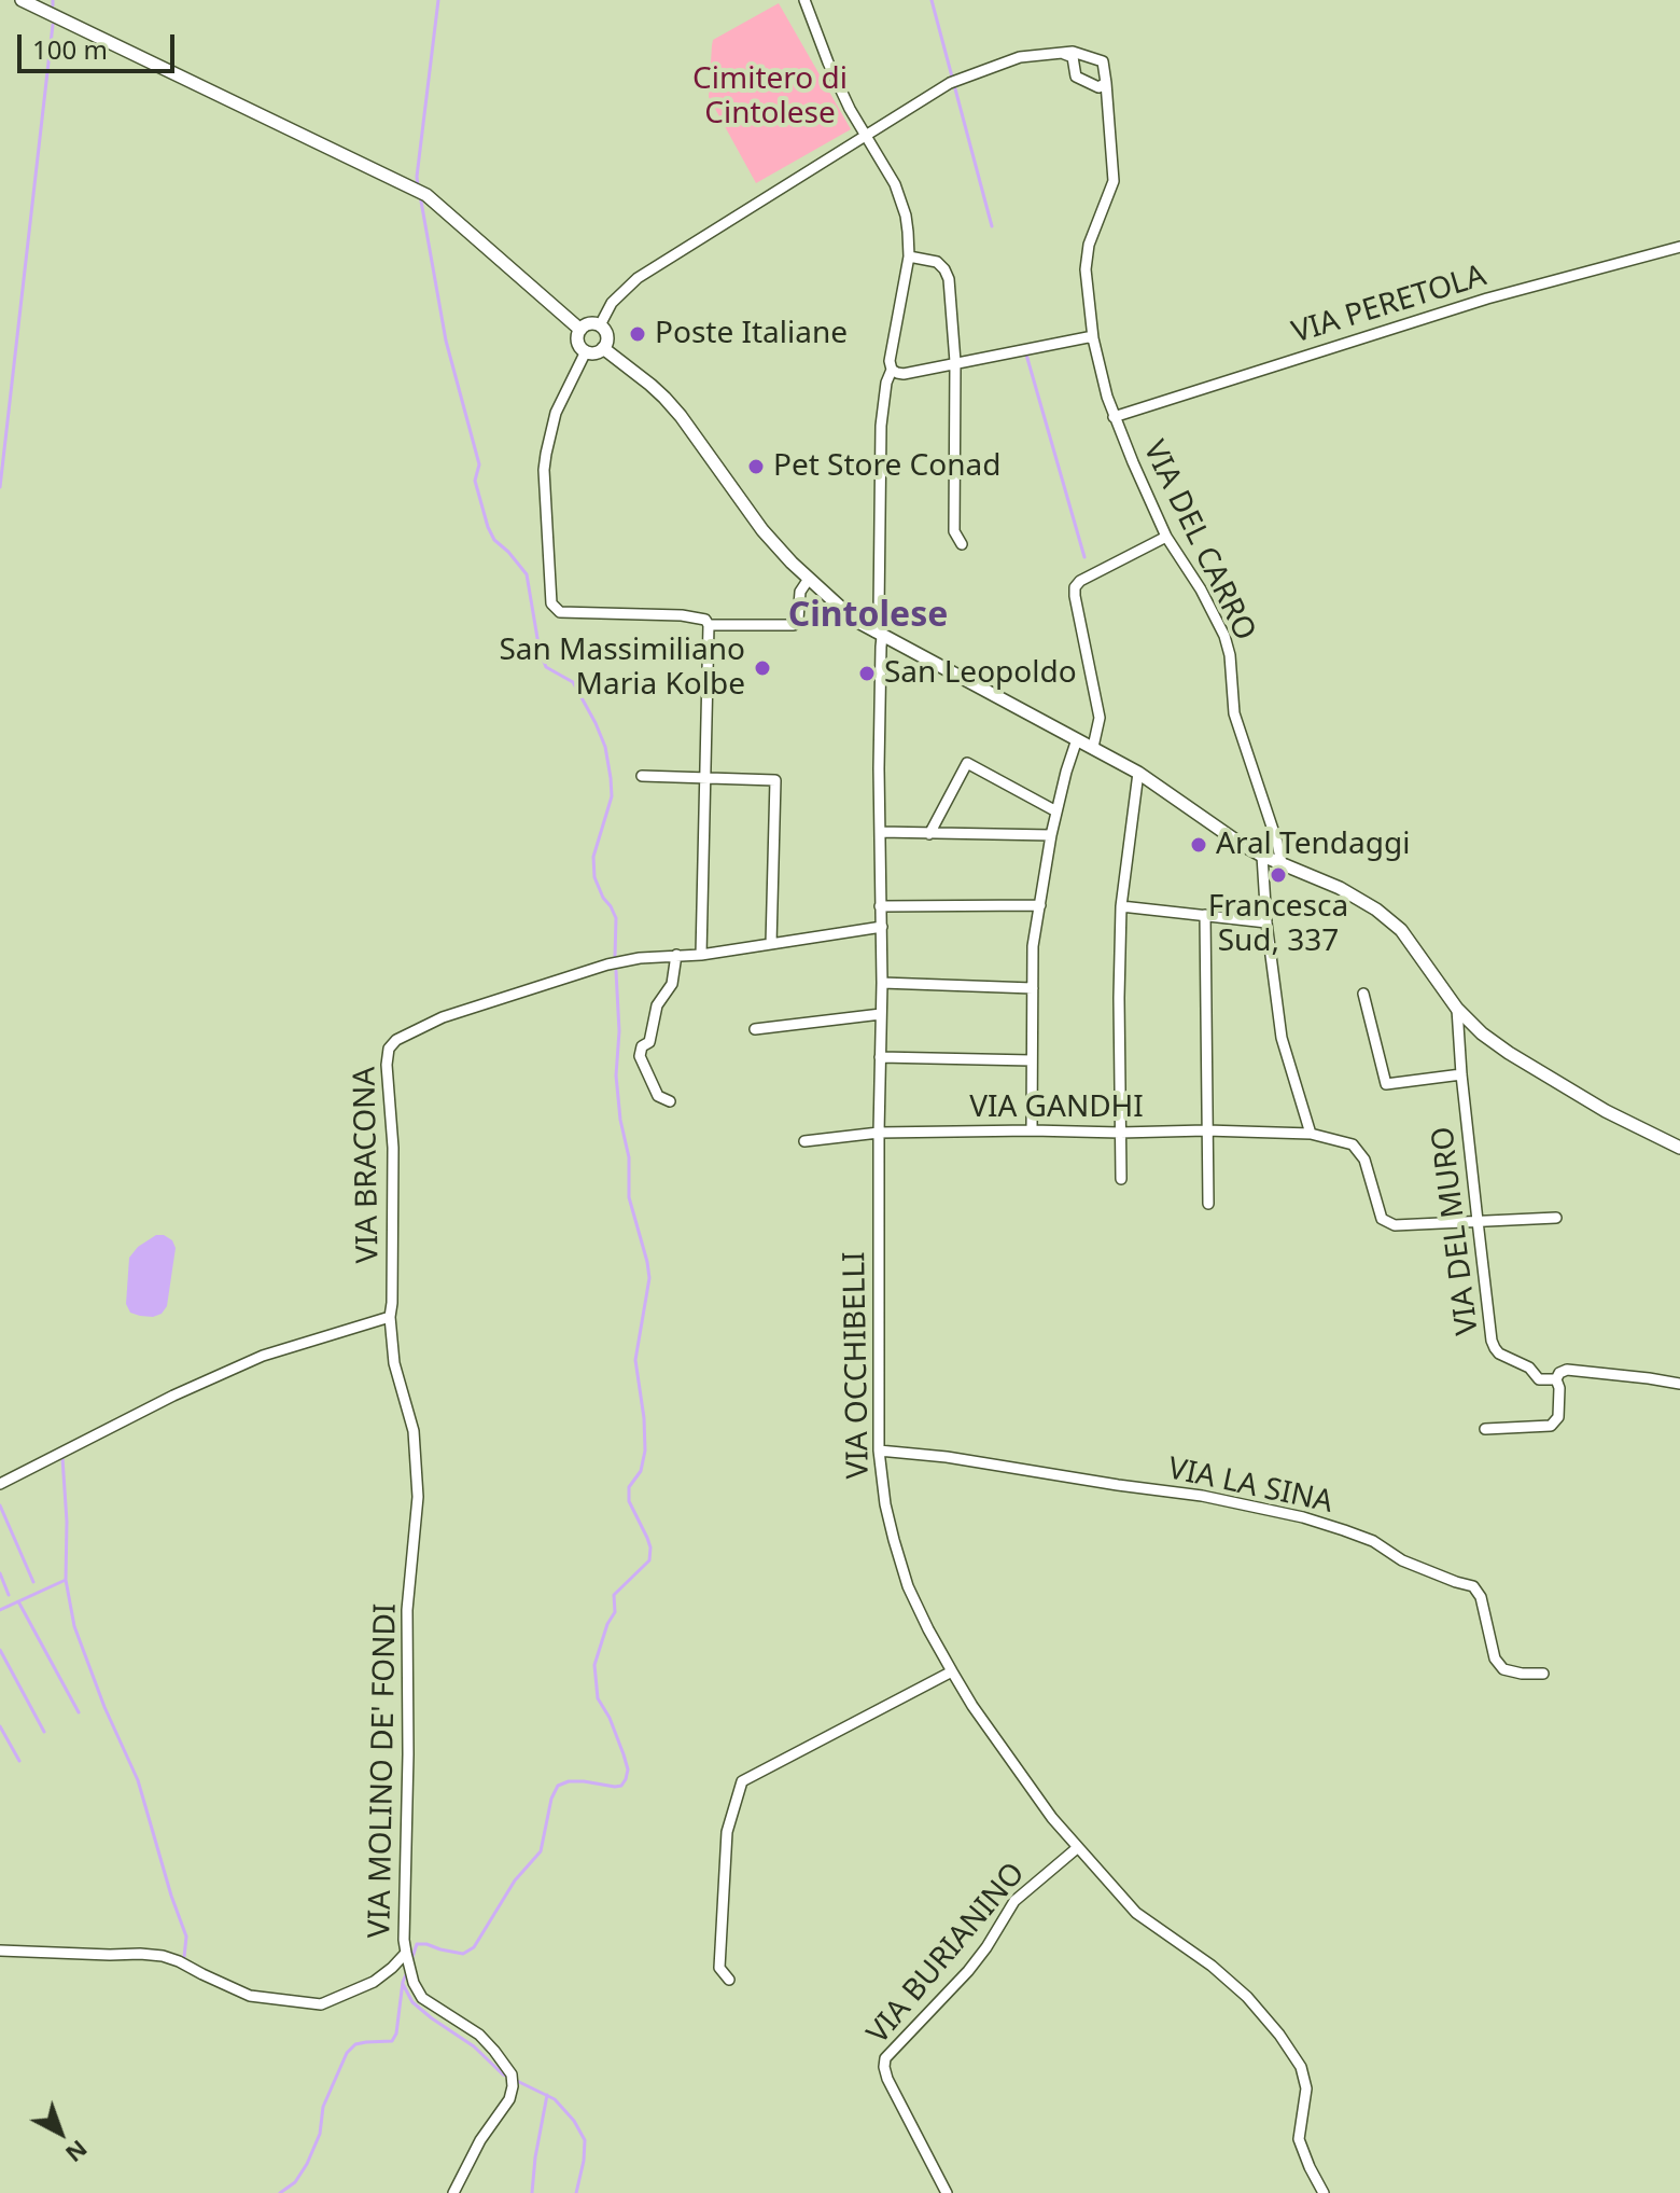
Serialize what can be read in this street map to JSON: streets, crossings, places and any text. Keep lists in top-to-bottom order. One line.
{"streets":{"street":["VIA PERETOLA","VIA DEL CARRO","VIA GANDHI","VIA BRACONA","VIA DEL MURO","VIA OCCHIBELLI","VIA LA SINA","VIA MOLINO DE' FONDI","VIA BURIANINO"]},"crossings":[["VIA PERETOLA","VIA DEL CARRO"],["VIA GANDHI","VIA DEL MURO"],["VIA GANDHI","VIA OCCHIBELLI"],["VIA BRACONA","VIA OCCHIBELLI"],["VIA BRACONA","VIA MOLINO DE' FONDI"],["VIA OCCHIBELLI","VIA LA SINA"],["VIA OCCHIBELLI","VIA BURIANINO"]],"districts":["Cintolese"],"parks":["Cimitero di Cintolese"],"places":["Poste Italiane","Pet Store Conad","San Massimiliano Maria Kolbe","San Leopoldo","Aral Tendaggi","Francesca Sud, 337"],"scale_bar":"100 m","north":"bottom right"}
